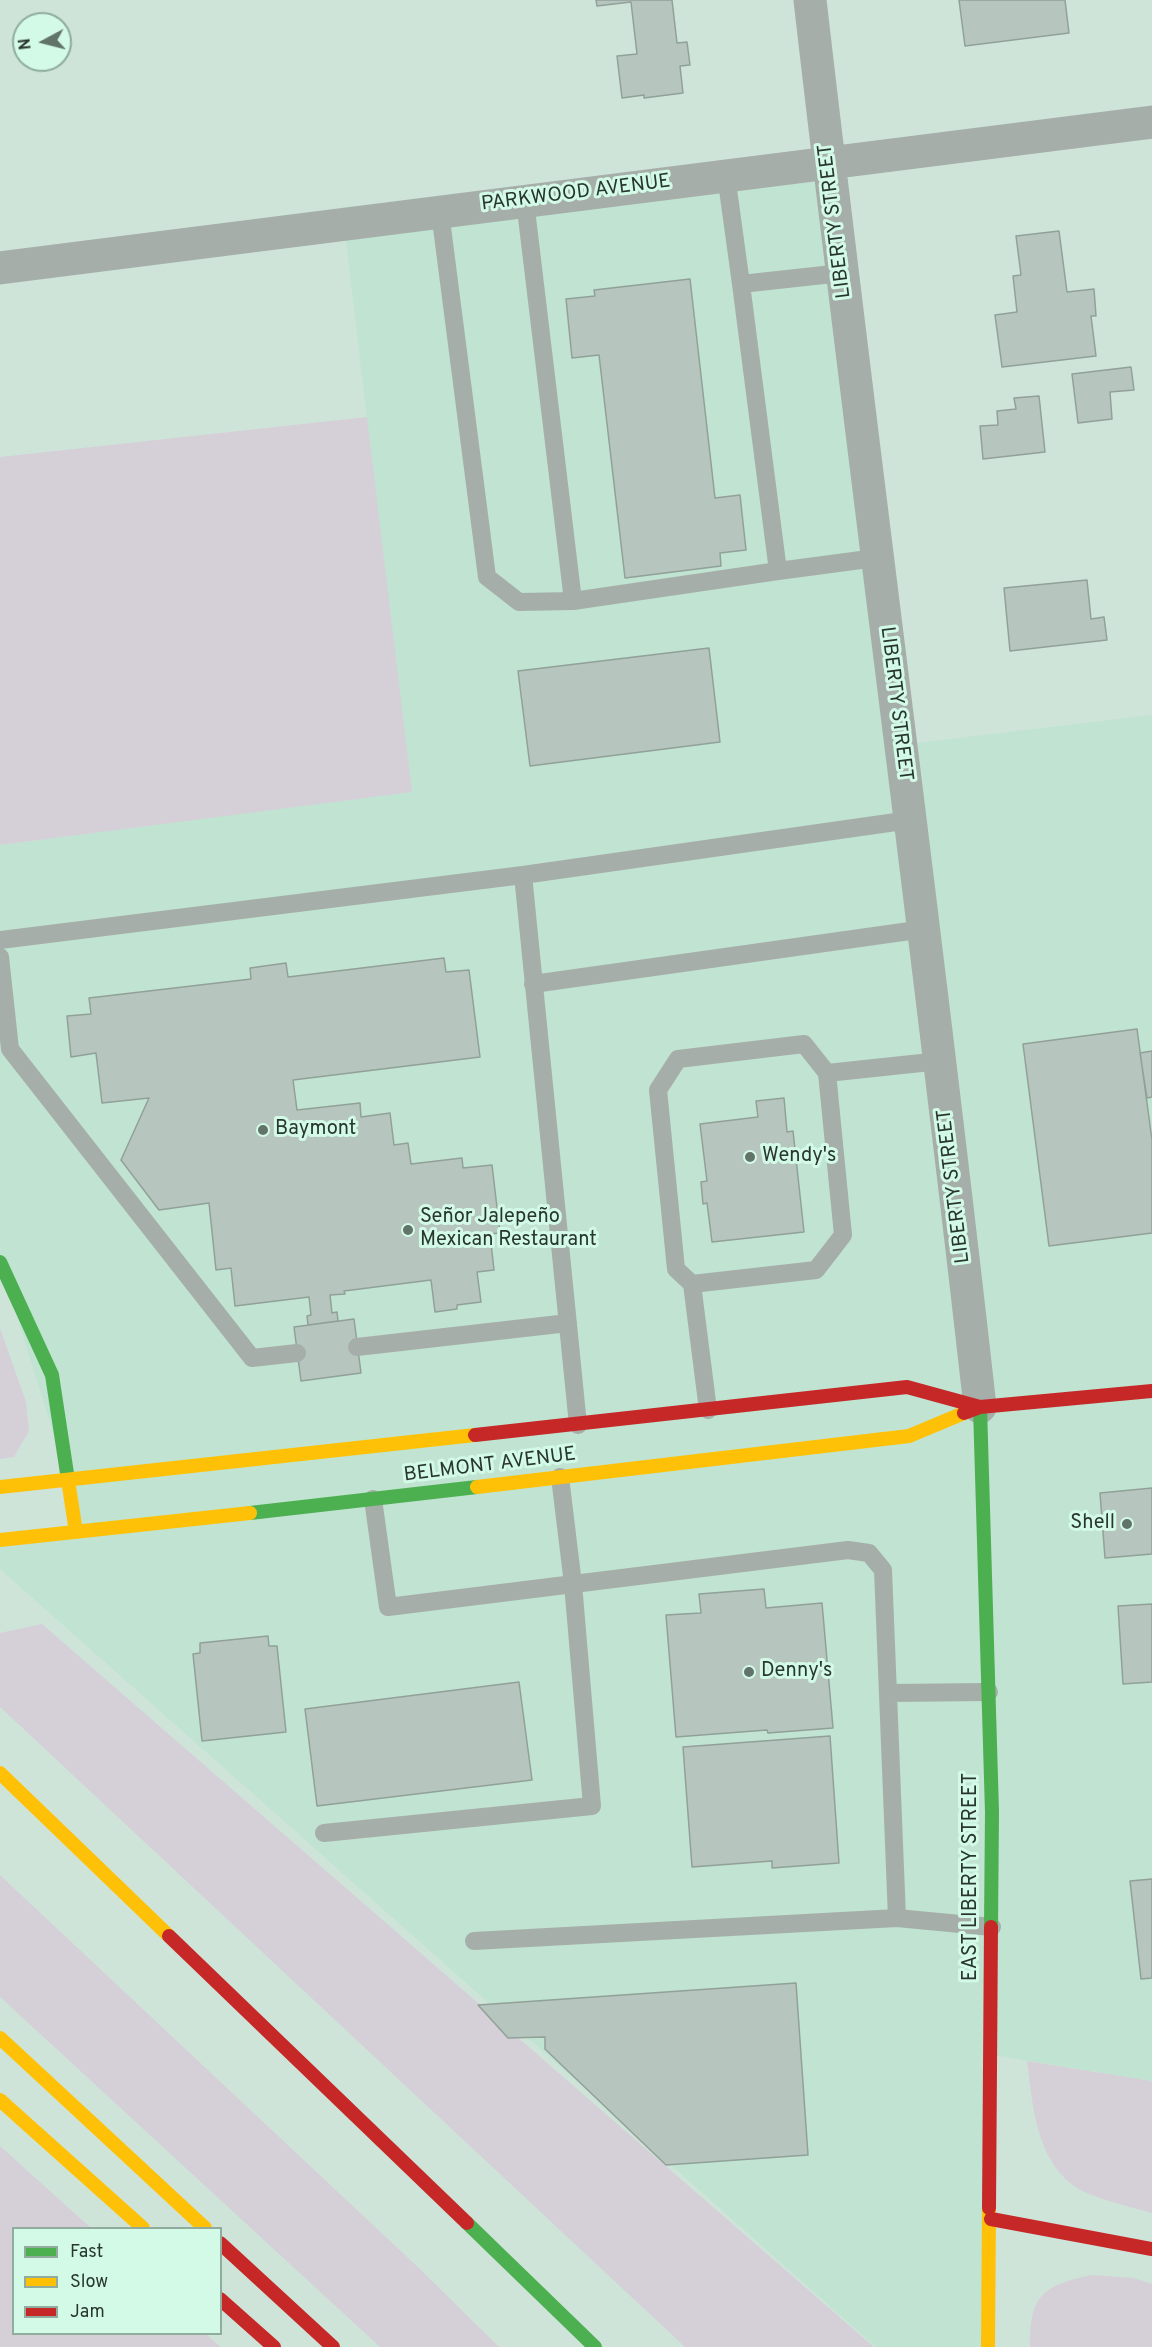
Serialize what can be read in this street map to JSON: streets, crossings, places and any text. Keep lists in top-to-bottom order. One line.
{"streets":{"main road":["BELMONT AVENUE","EAST LIBERTY STREET"],"street":["PARKWOOD AVENUE","LIBERTY STREET"]},"crossings":[["PARKWOOD AVENUE","LIBERTY STREET"],["LIBERTY STREET","BELMONT AVENUE"],["LIBERTY STREET","EAST LIBERTY STREET"],["BELMONT AVENUE","EAST LIBERTY STREET"]],"places":["Baymont","Wendy's","Señor Jalepeño Mexican Restaurant","Shell","Denny's"],"legend":["Fast","Slow","Jam"],"north":"left"}
